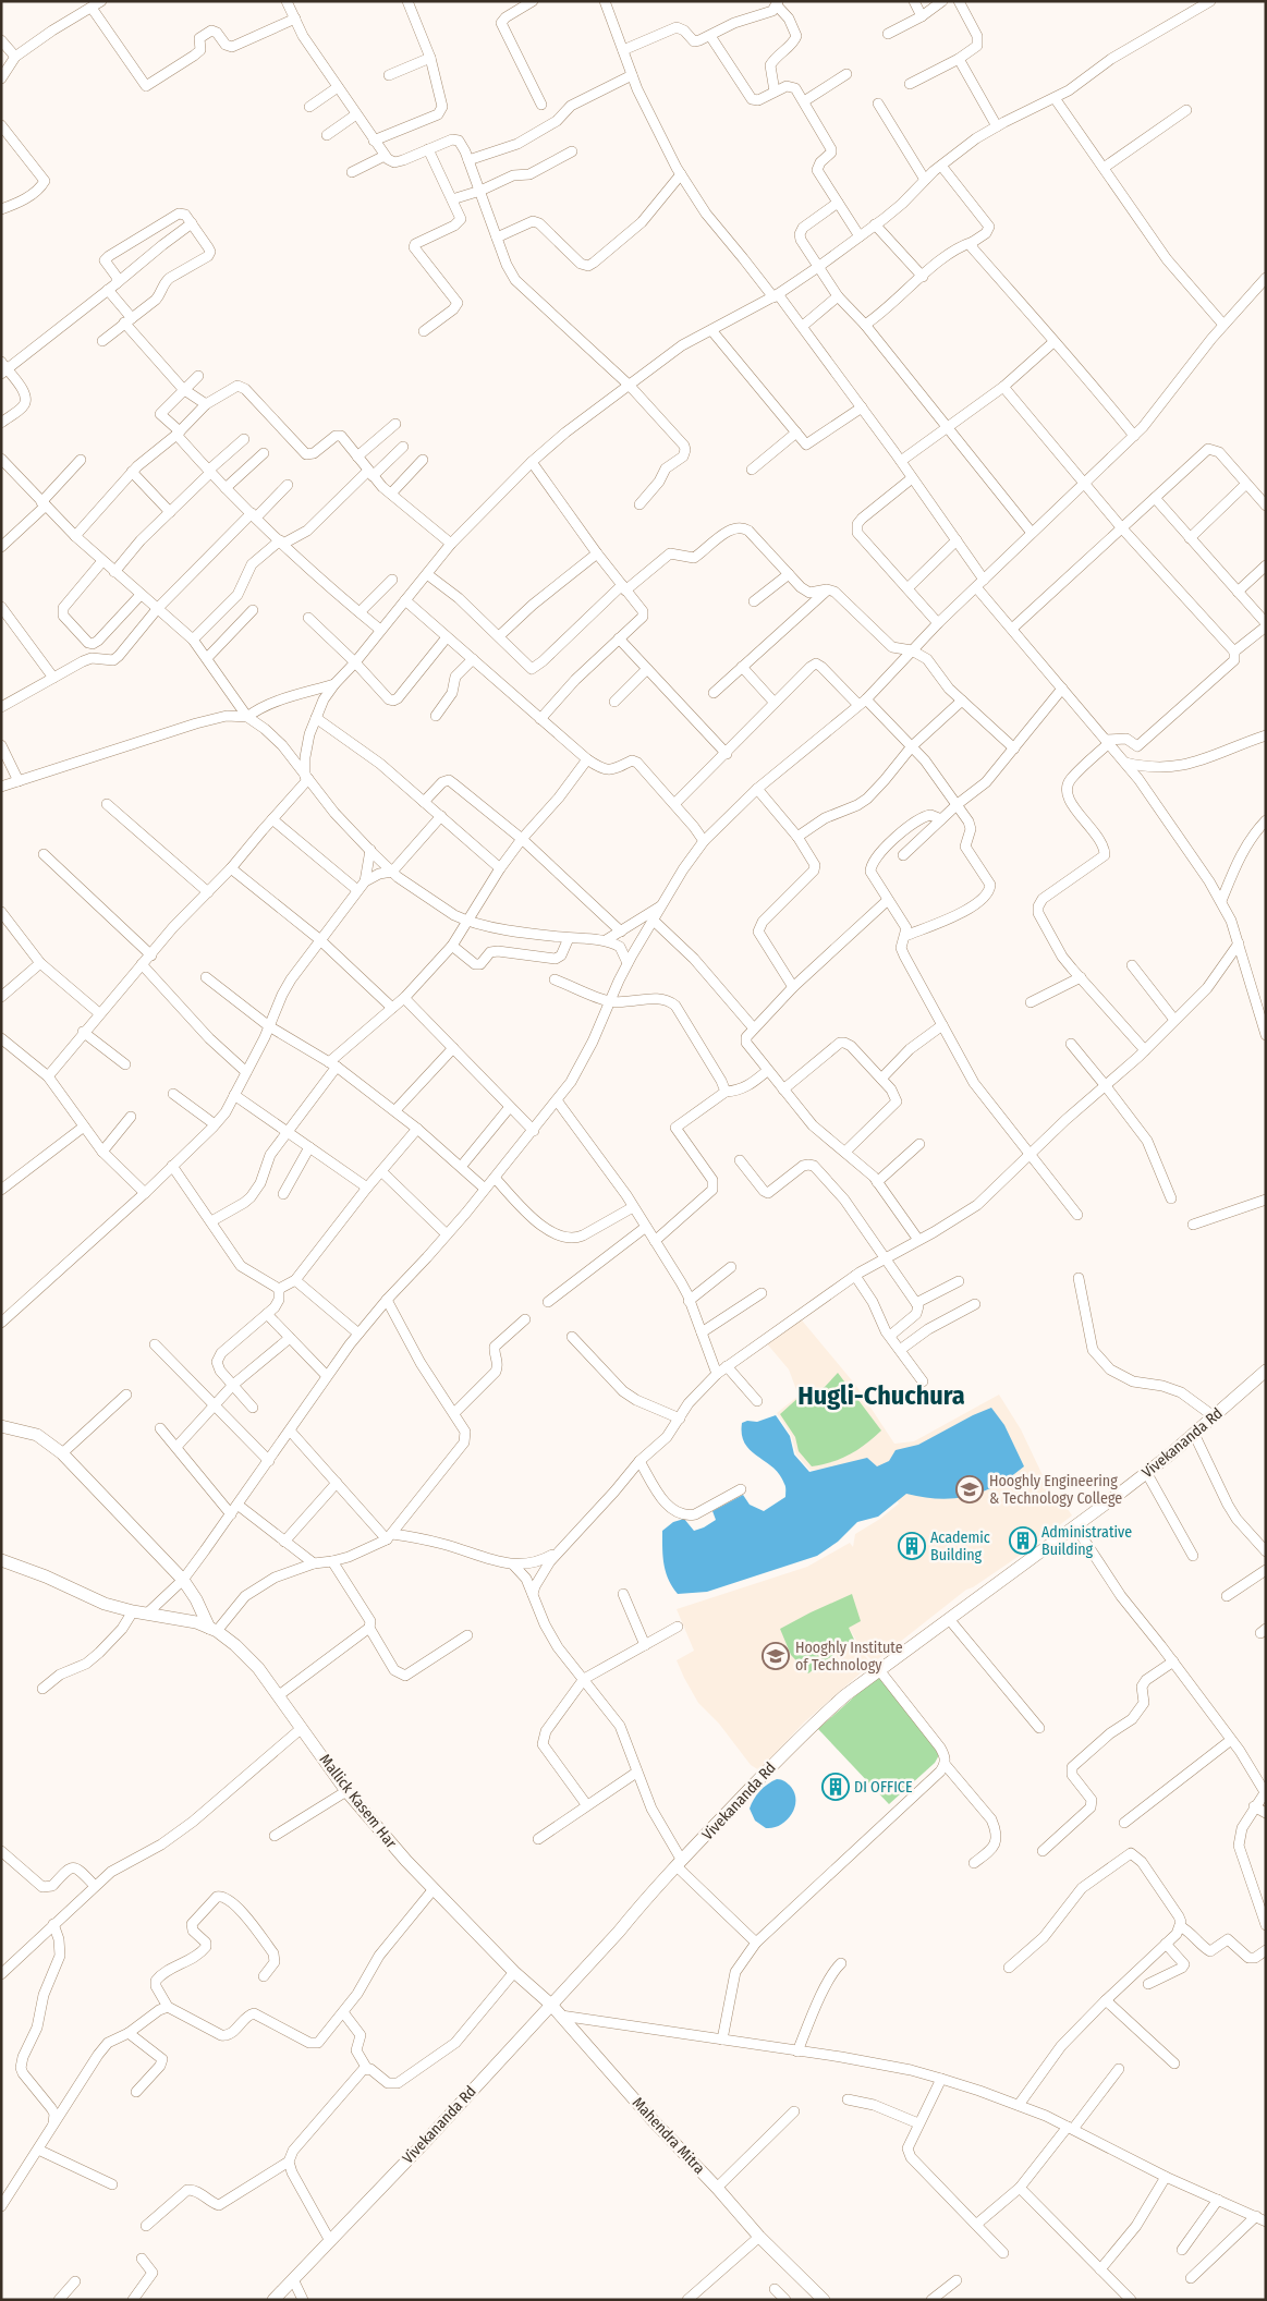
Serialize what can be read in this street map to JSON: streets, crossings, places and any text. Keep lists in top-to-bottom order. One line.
{"streets":{"street":["Vivekananda Rd","Mallick Kasem Har","Mahendra Mitra"]},"crossings":[["Vivekananda Rd","Mahendra Mitra"],["Mallick Kasem Har","Mahendra Mitra"]],"districts":["Hugli-Chuchura"],"places":{"school or university":["Hooghly Engineering & Technology College","Hooghly Institute of Technology"],"building":["Administrative Building","Academic Building","DI OFFICE"]}}
